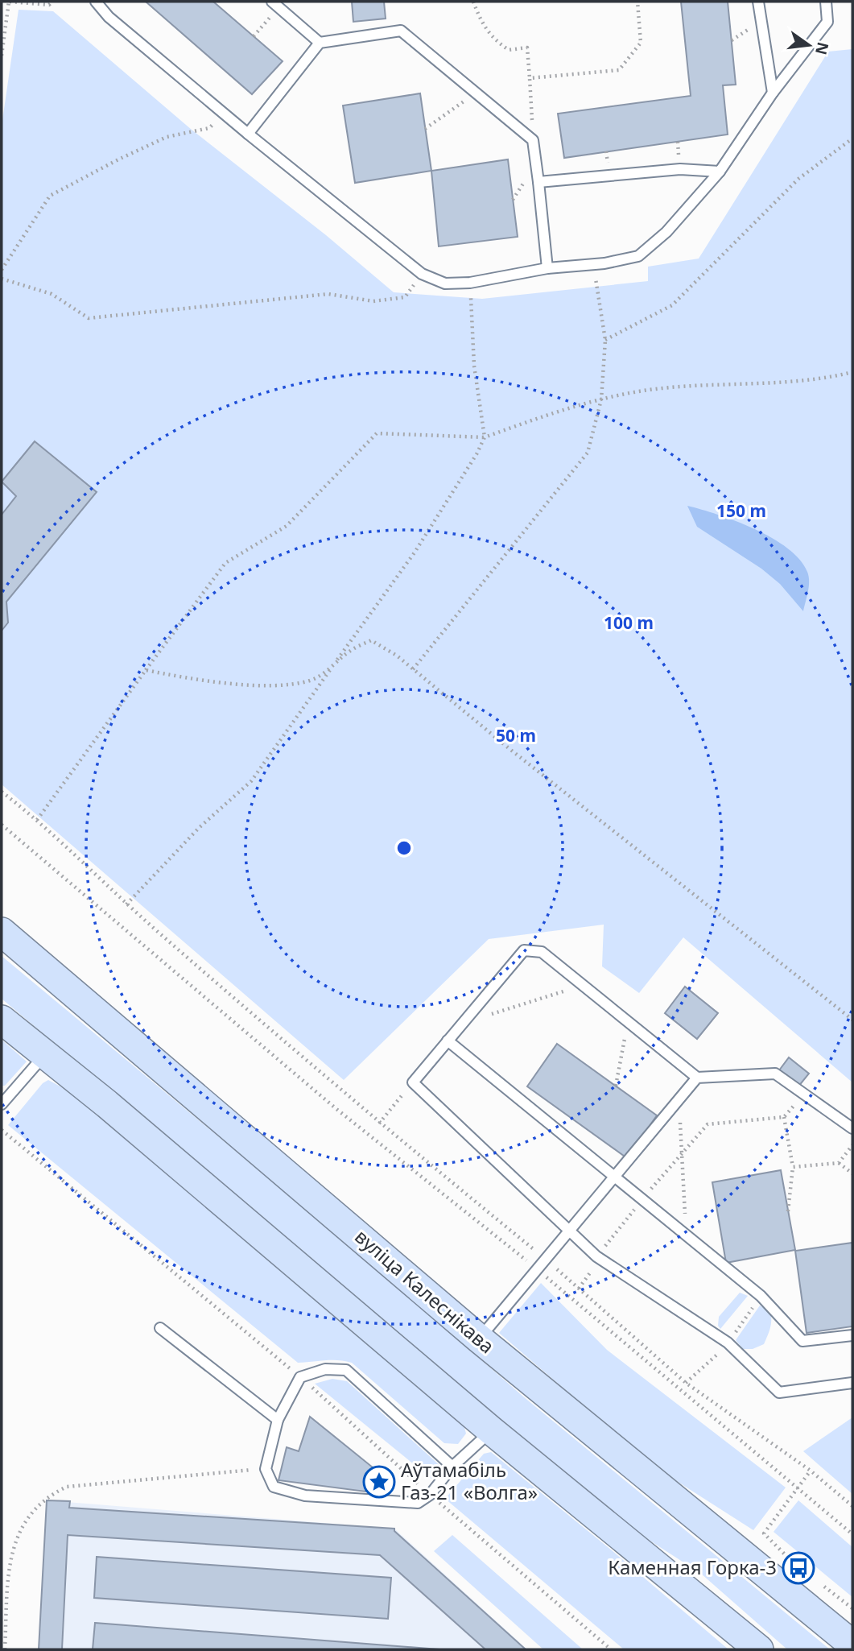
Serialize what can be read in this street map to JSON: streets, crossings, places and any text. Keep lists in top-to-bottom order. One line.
{"streets":{"main road":["вуліца Калеснікава"]},"places":{"place":["Аўтамабіль Газ-21 «Волга»"],"bus stop":["Каменная Горка-3"]},"north":"right","rings":["150 m","100 m","50 m"]}
